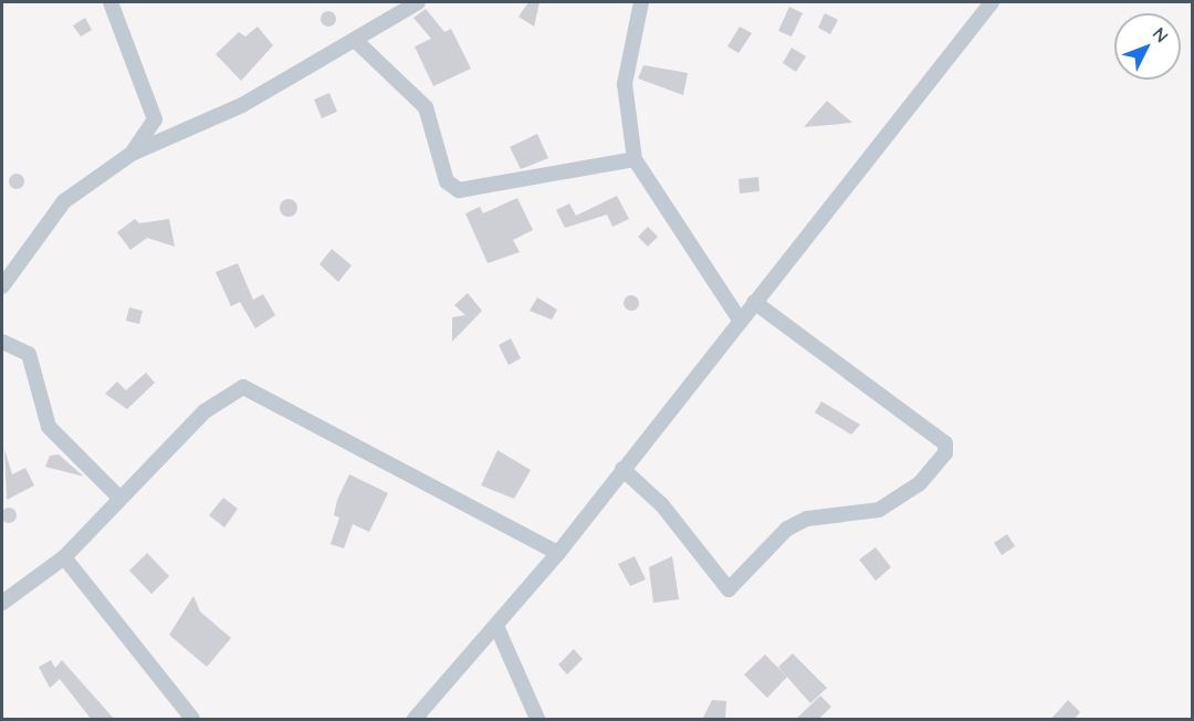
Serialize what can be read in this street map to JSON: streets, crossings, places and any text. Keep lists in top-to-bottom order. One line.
{"north":"top right"}
